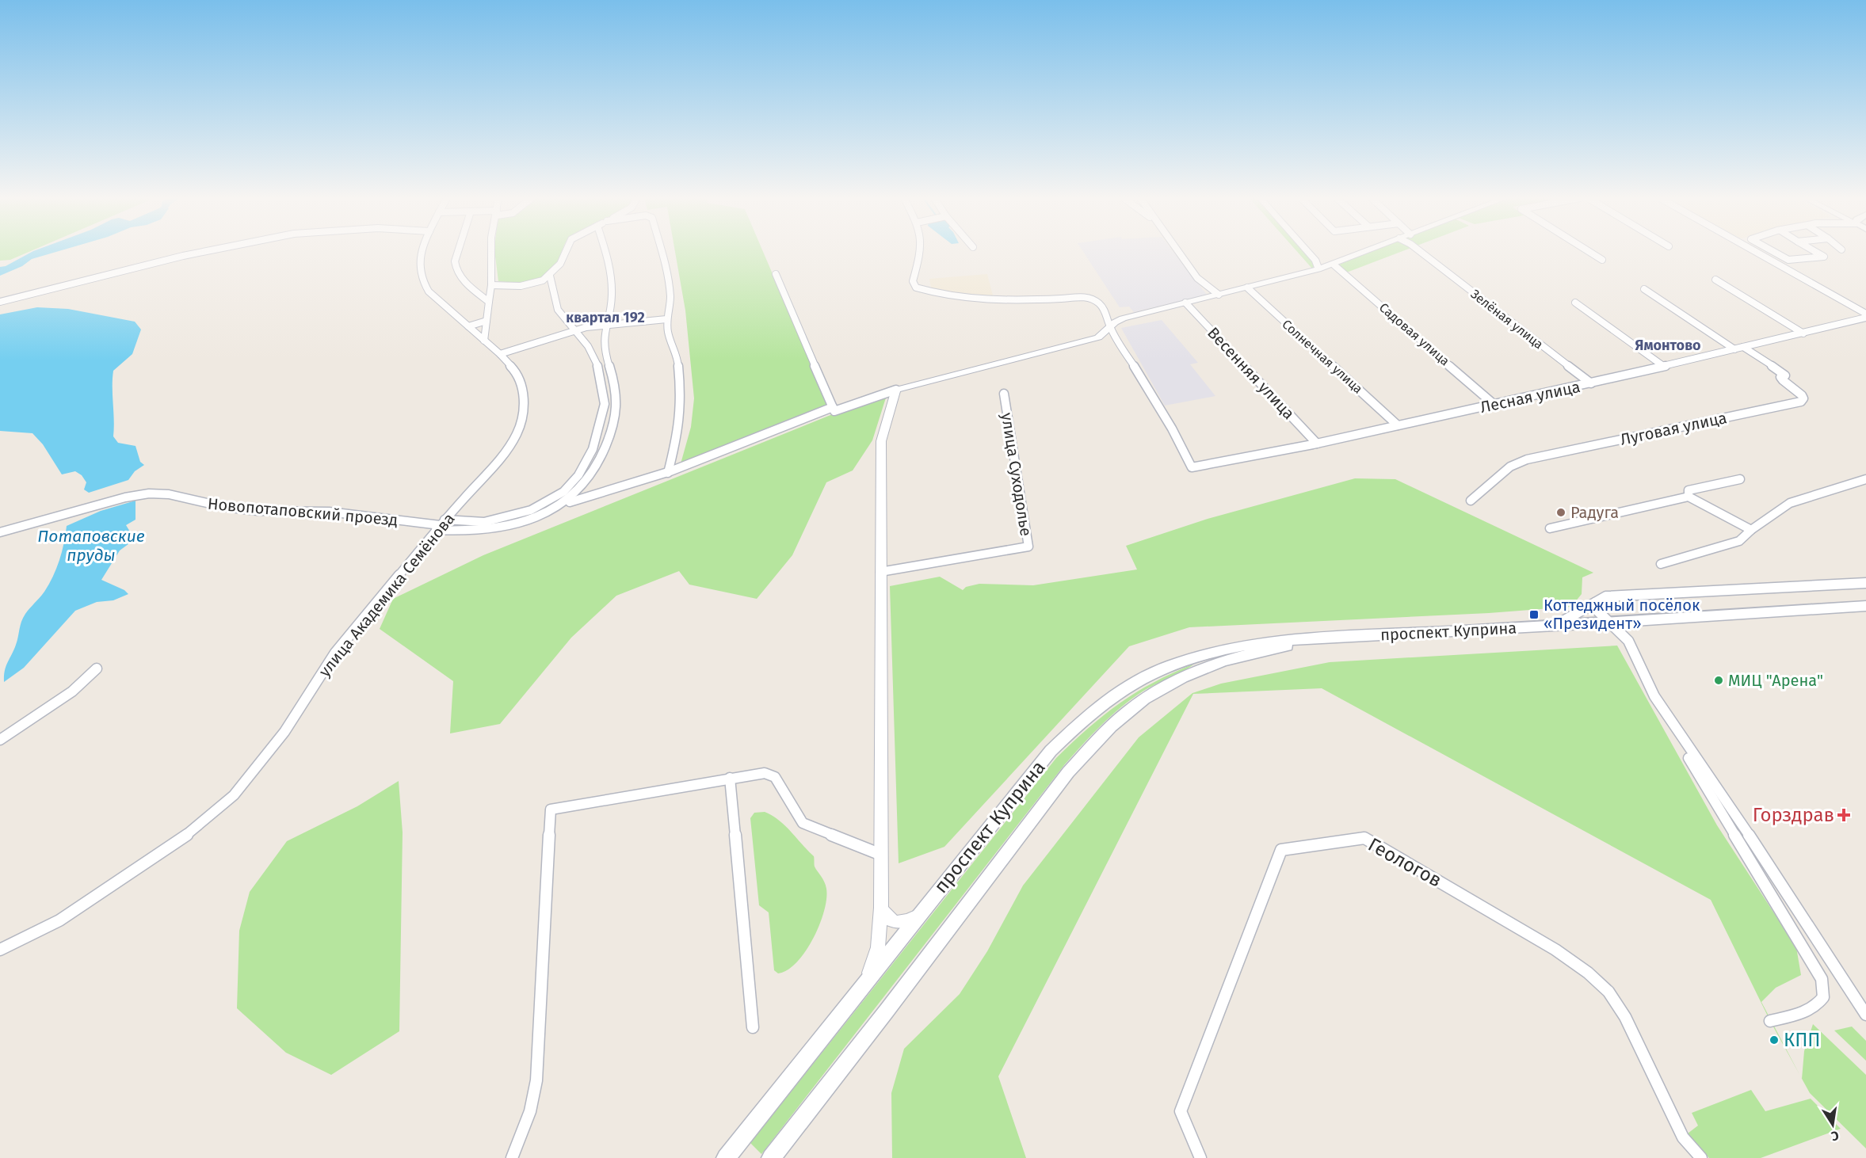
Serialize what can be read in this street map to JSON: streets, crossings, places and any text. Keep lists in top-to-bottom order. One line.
{"streets":{"main road":["проспект Куприна"],"street":["Зелёная улица","Садовая улица","Солнечная улица","Весенняя улица","Лесная улица","Луговая улица","улица Суходолье","Новопотаповский проезд","улица Академика Семёнова","Геологов"]},"crossings":[["Зелёная улица","Лесная улица"],["Садовая улица","Лесная улица"],["Солнечная улица","Лесная улица"],["Весенняя улица","Лесная улица"],["Лесная улица","Луговая улица"],["Новопотаповский проезд","улица Академика Семёнова"]],"districts":["квартал 192","Ямонтово"],"water":["Потаповские пруды"],"places":{"other":["Радуга","МИЦ \"Арена\"","КПП"],"transit":["Коттеджный посёлок «Президент»"],"health":["Горздрав"]},"north":"bottom"}
